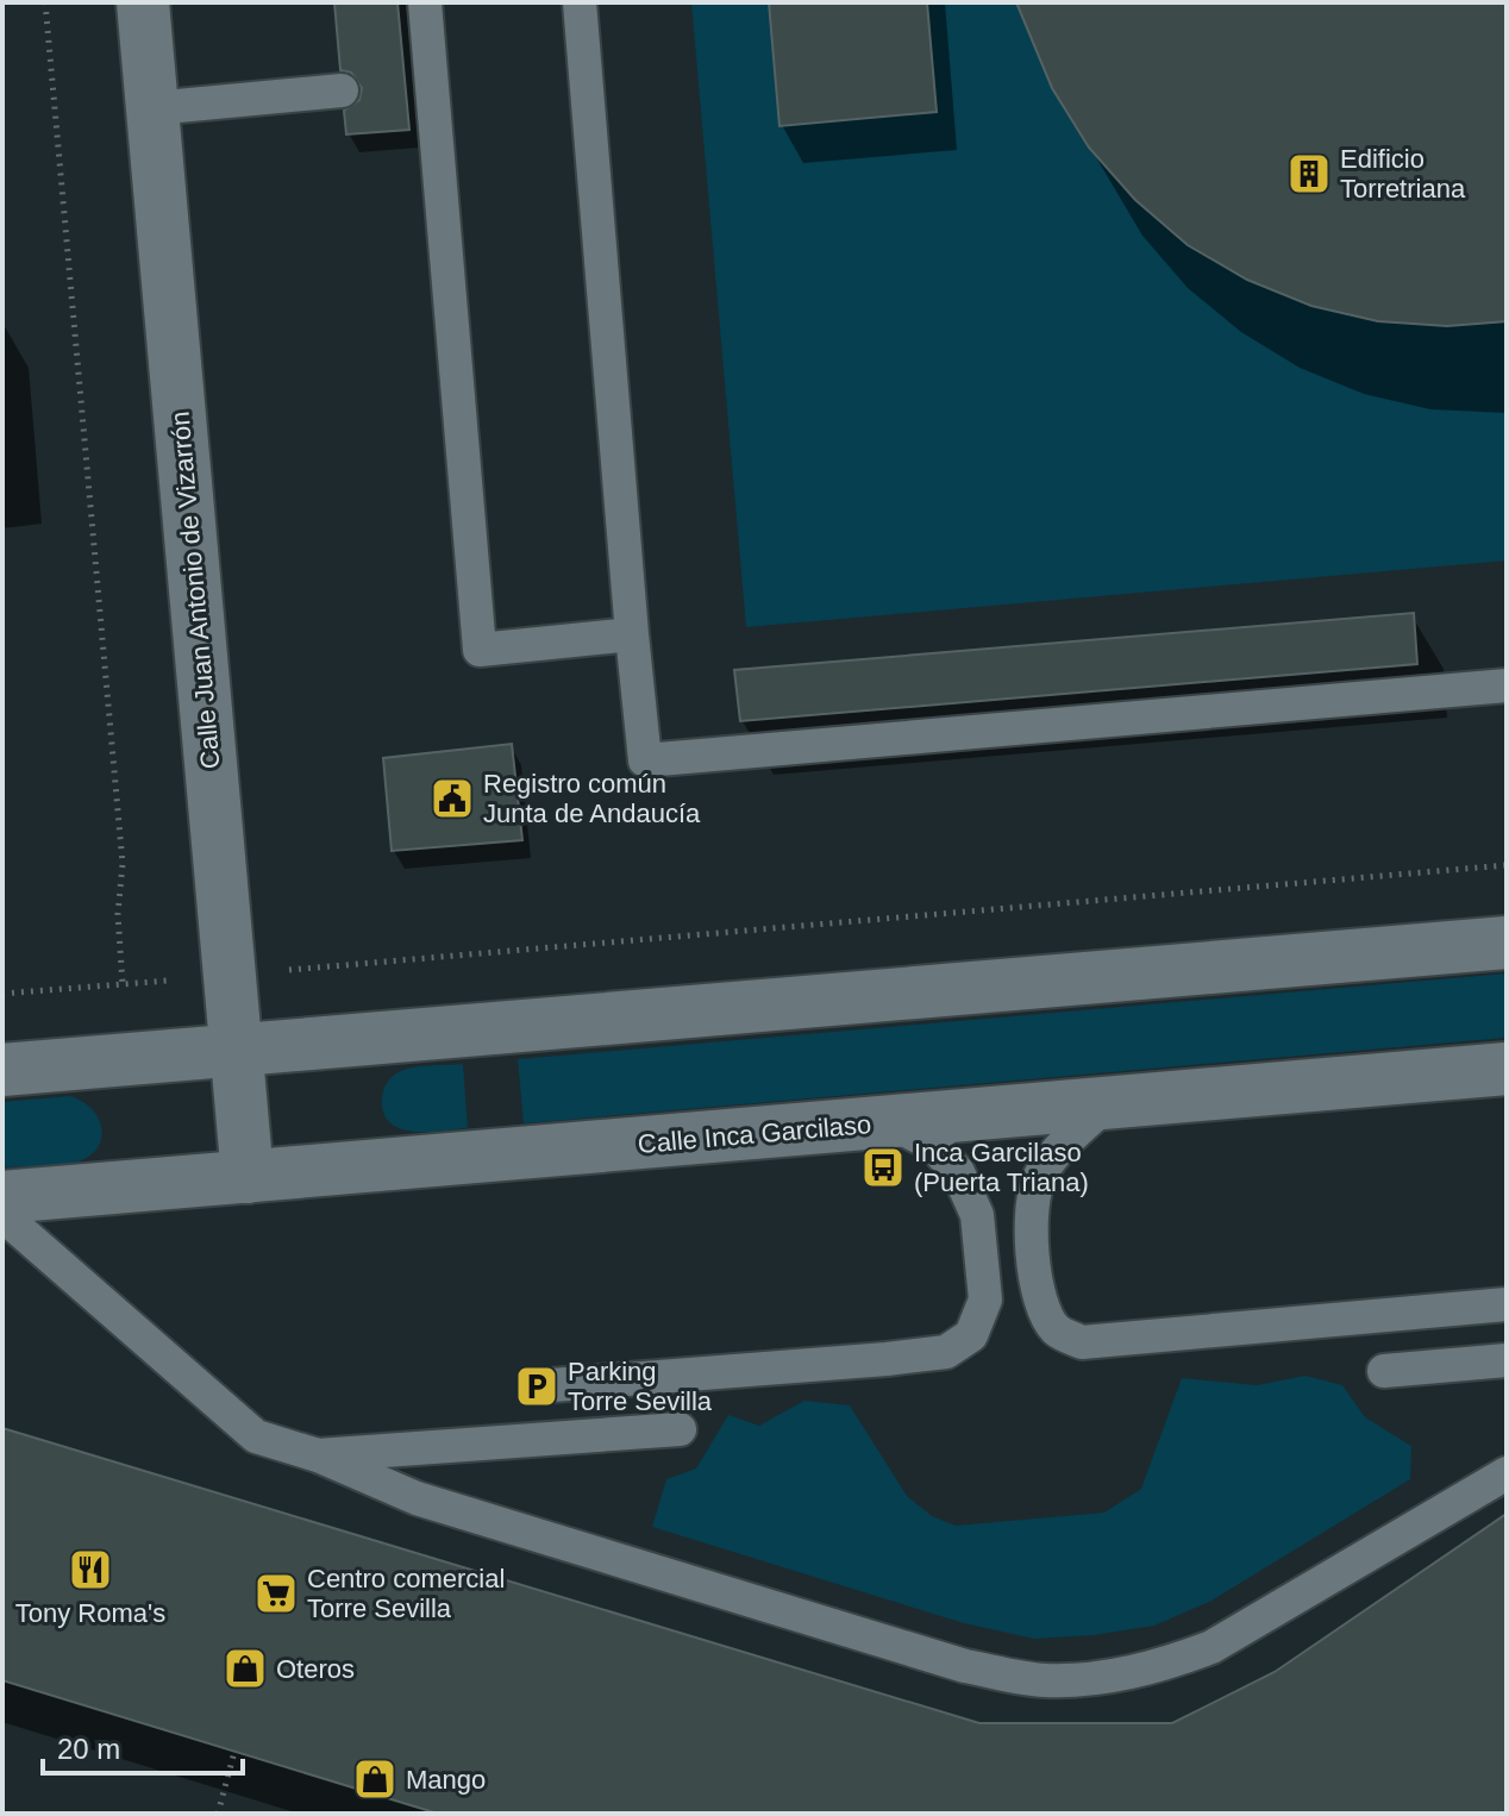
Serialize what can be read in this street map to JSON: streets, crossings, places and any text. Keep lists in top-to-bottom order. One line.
{"streets":{"street":["Calle Juan Antonio de Vizarrón","Calle Inca Garcilaso"]},"crossings":[["Calle Juan Antonio de Vizarrón","Calle Inca Garcilaso"]],"places":{"building":["Edificio Torretriana"],"public building":["Registro común Junta de Andaucía"],"bus stop":["Inca Garcilaso (Puerta Triana)"],"parking":["Parking Torre Sevilla"],"restaurant":["Tony Roma's"],"supermarket":["Centro comercial Torre Sevilla"],"shop":["Oteros","Mango"]},"scale_bar":"20 m"}
